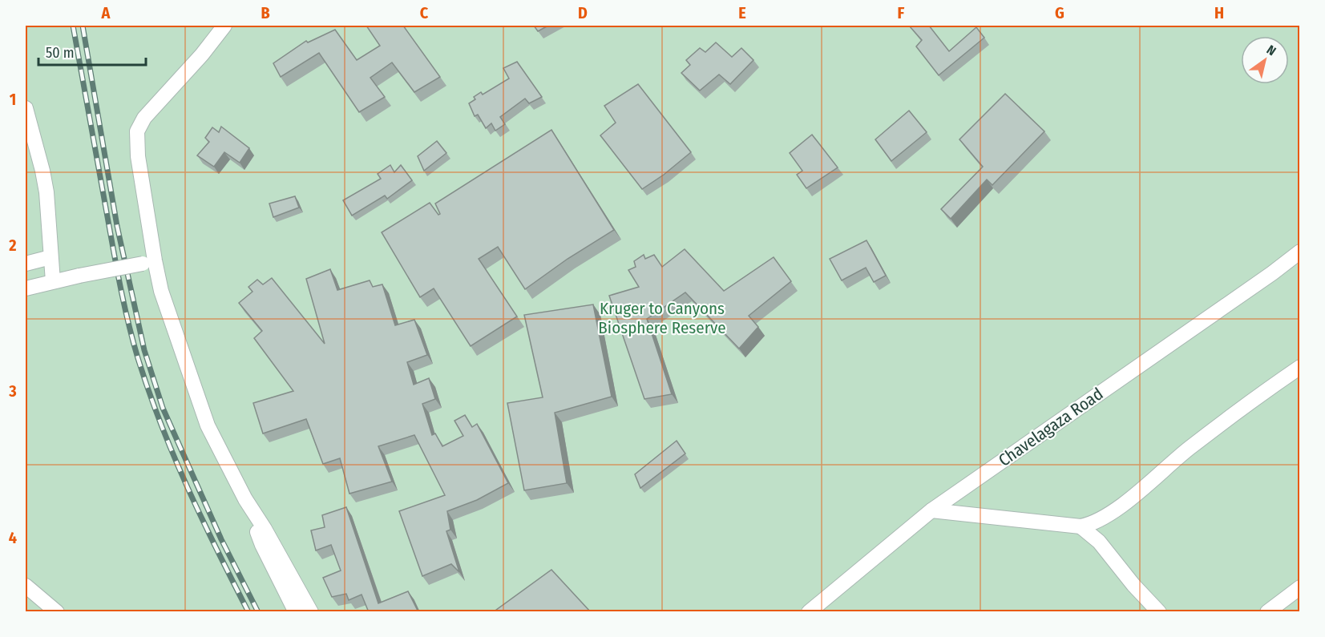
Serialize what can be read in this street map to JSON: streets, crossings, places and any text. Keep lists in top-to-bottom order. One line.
{"streets":{"street":["Chavelagaza Road"]},"parks":["Kruger to Canyons Biosphere Reserve"],"scale_bar":"50 m","north":"top right","grid":{"columns":["A","B","C","D","E","F","G","H"],"rows":["1","2","3","4"]}}
